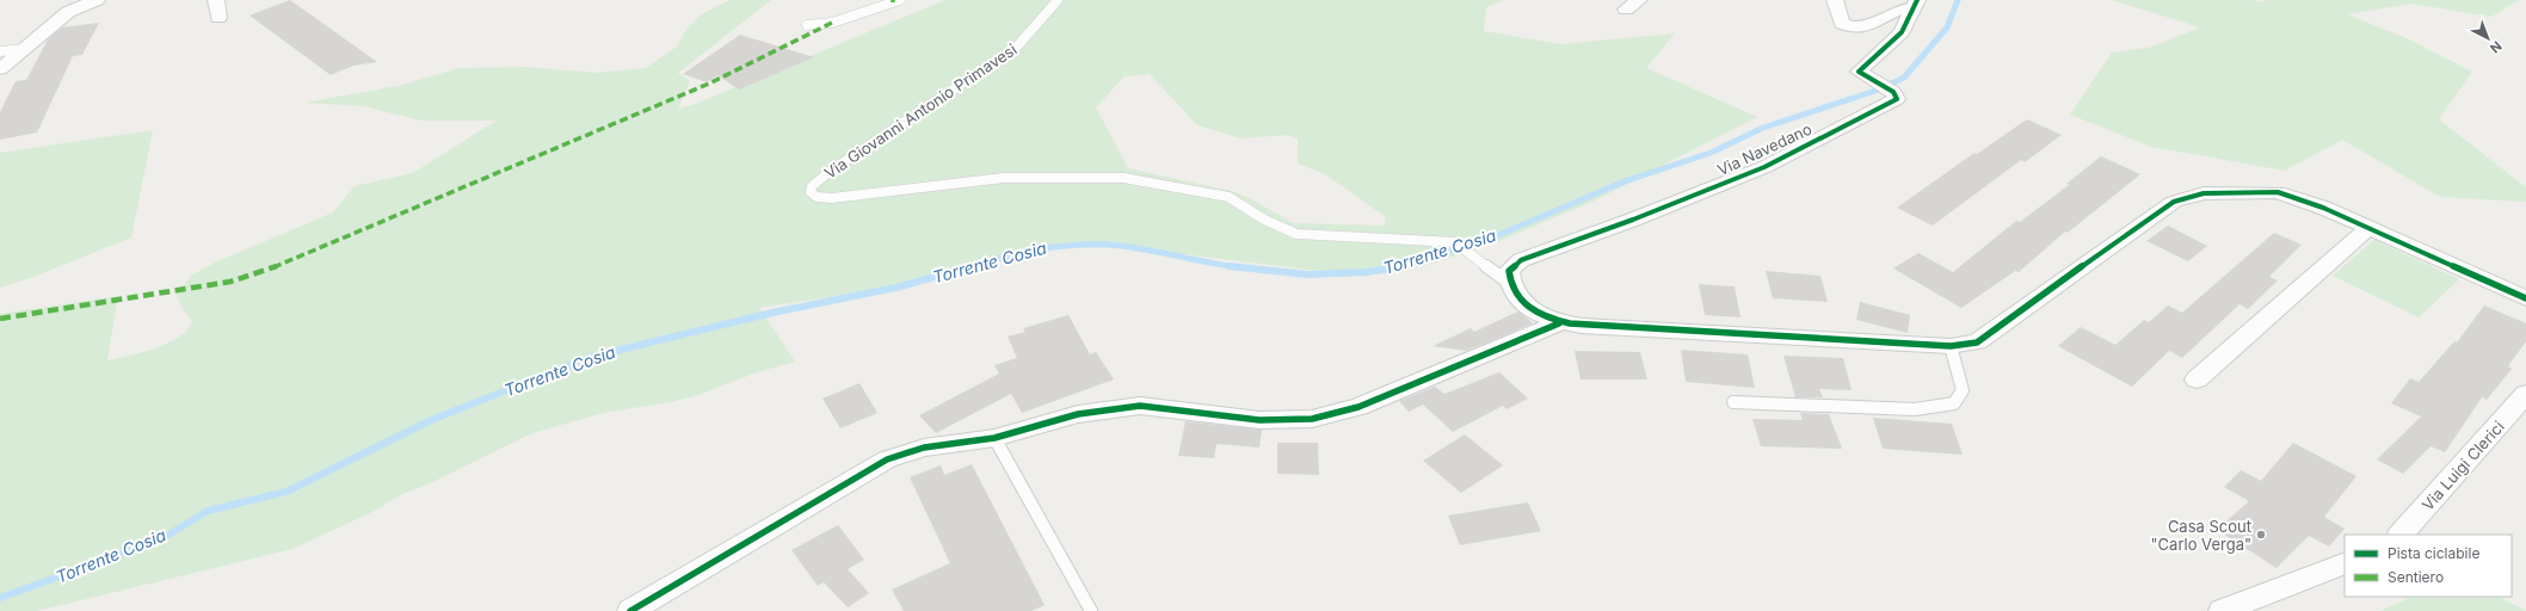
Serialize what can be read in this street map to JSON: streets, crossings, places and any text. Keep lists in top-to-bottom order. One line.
{"streets":{"street":["Via Navedano","Via Luigi Clerici"],"lane":["Via Giovanni Antonio Primavesi"]},"crossings":[["Via Giovanni Antonio Primavesi","Via Navedano"]],"water":["Torrente Cosia"],"places":["Casa Scout \"Carlo Verga\""],"legend":["Pista ciclabile","Sentiero"],"north":"bottom right"}
